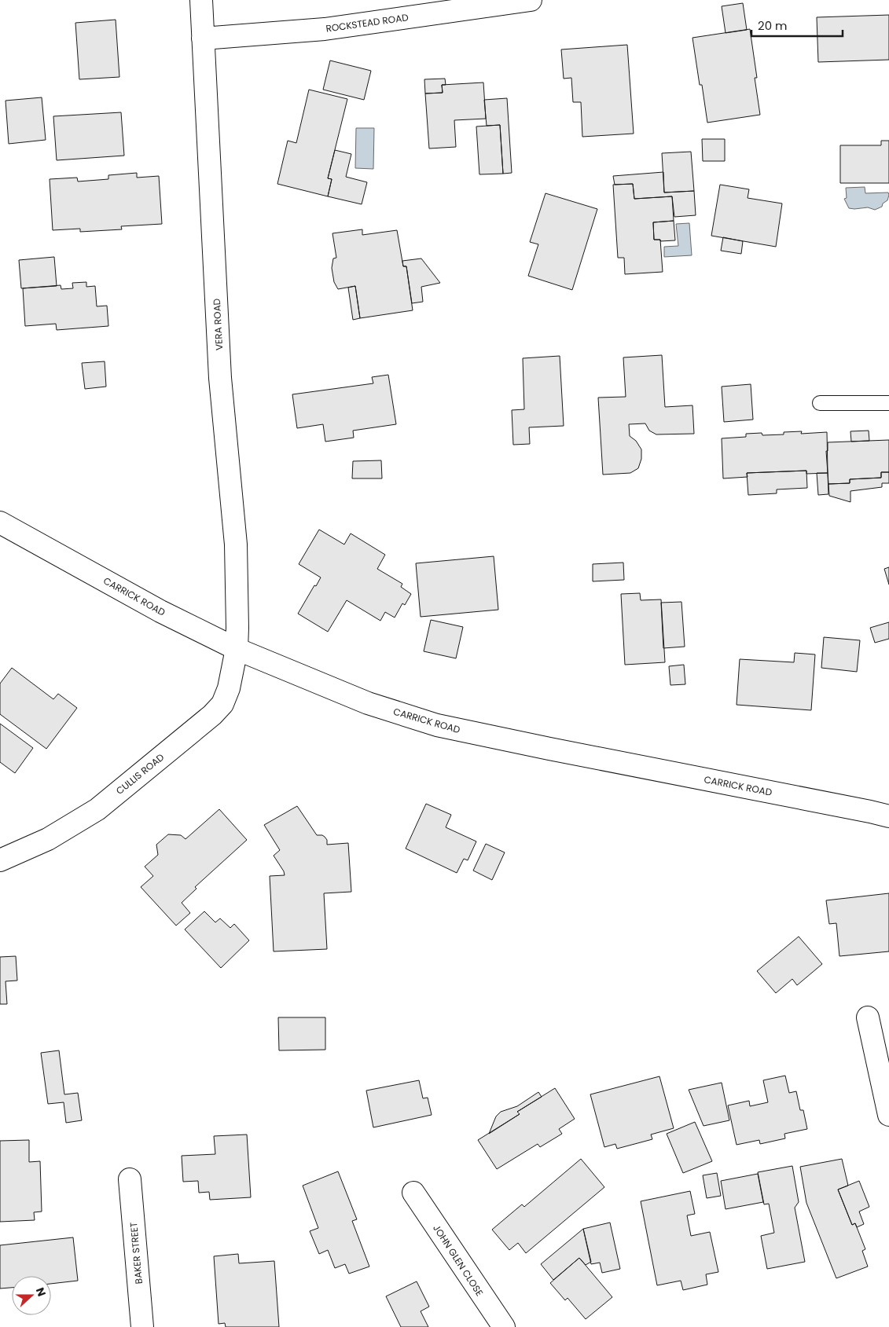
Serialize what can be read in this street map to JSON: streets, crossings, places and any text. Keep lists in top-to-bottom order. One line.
{"streets":{"street":["ROCKSTEAD ROAD","VERA ROAD","CARRICK ROAD","CULLIS ROAD","BAKER STREET","JOHN GLEN CLOSE"]},"crossings":[["ROCKSTEAD ROAD","VERA ROAD"],["VERA ROAD","CARRICK ROAD"],["VERA ROAD","CULLIS ROAD"],["CARRICK ROAD","CULLIS ROAD"]],"scale_bar":"20 m","north":"right"}
